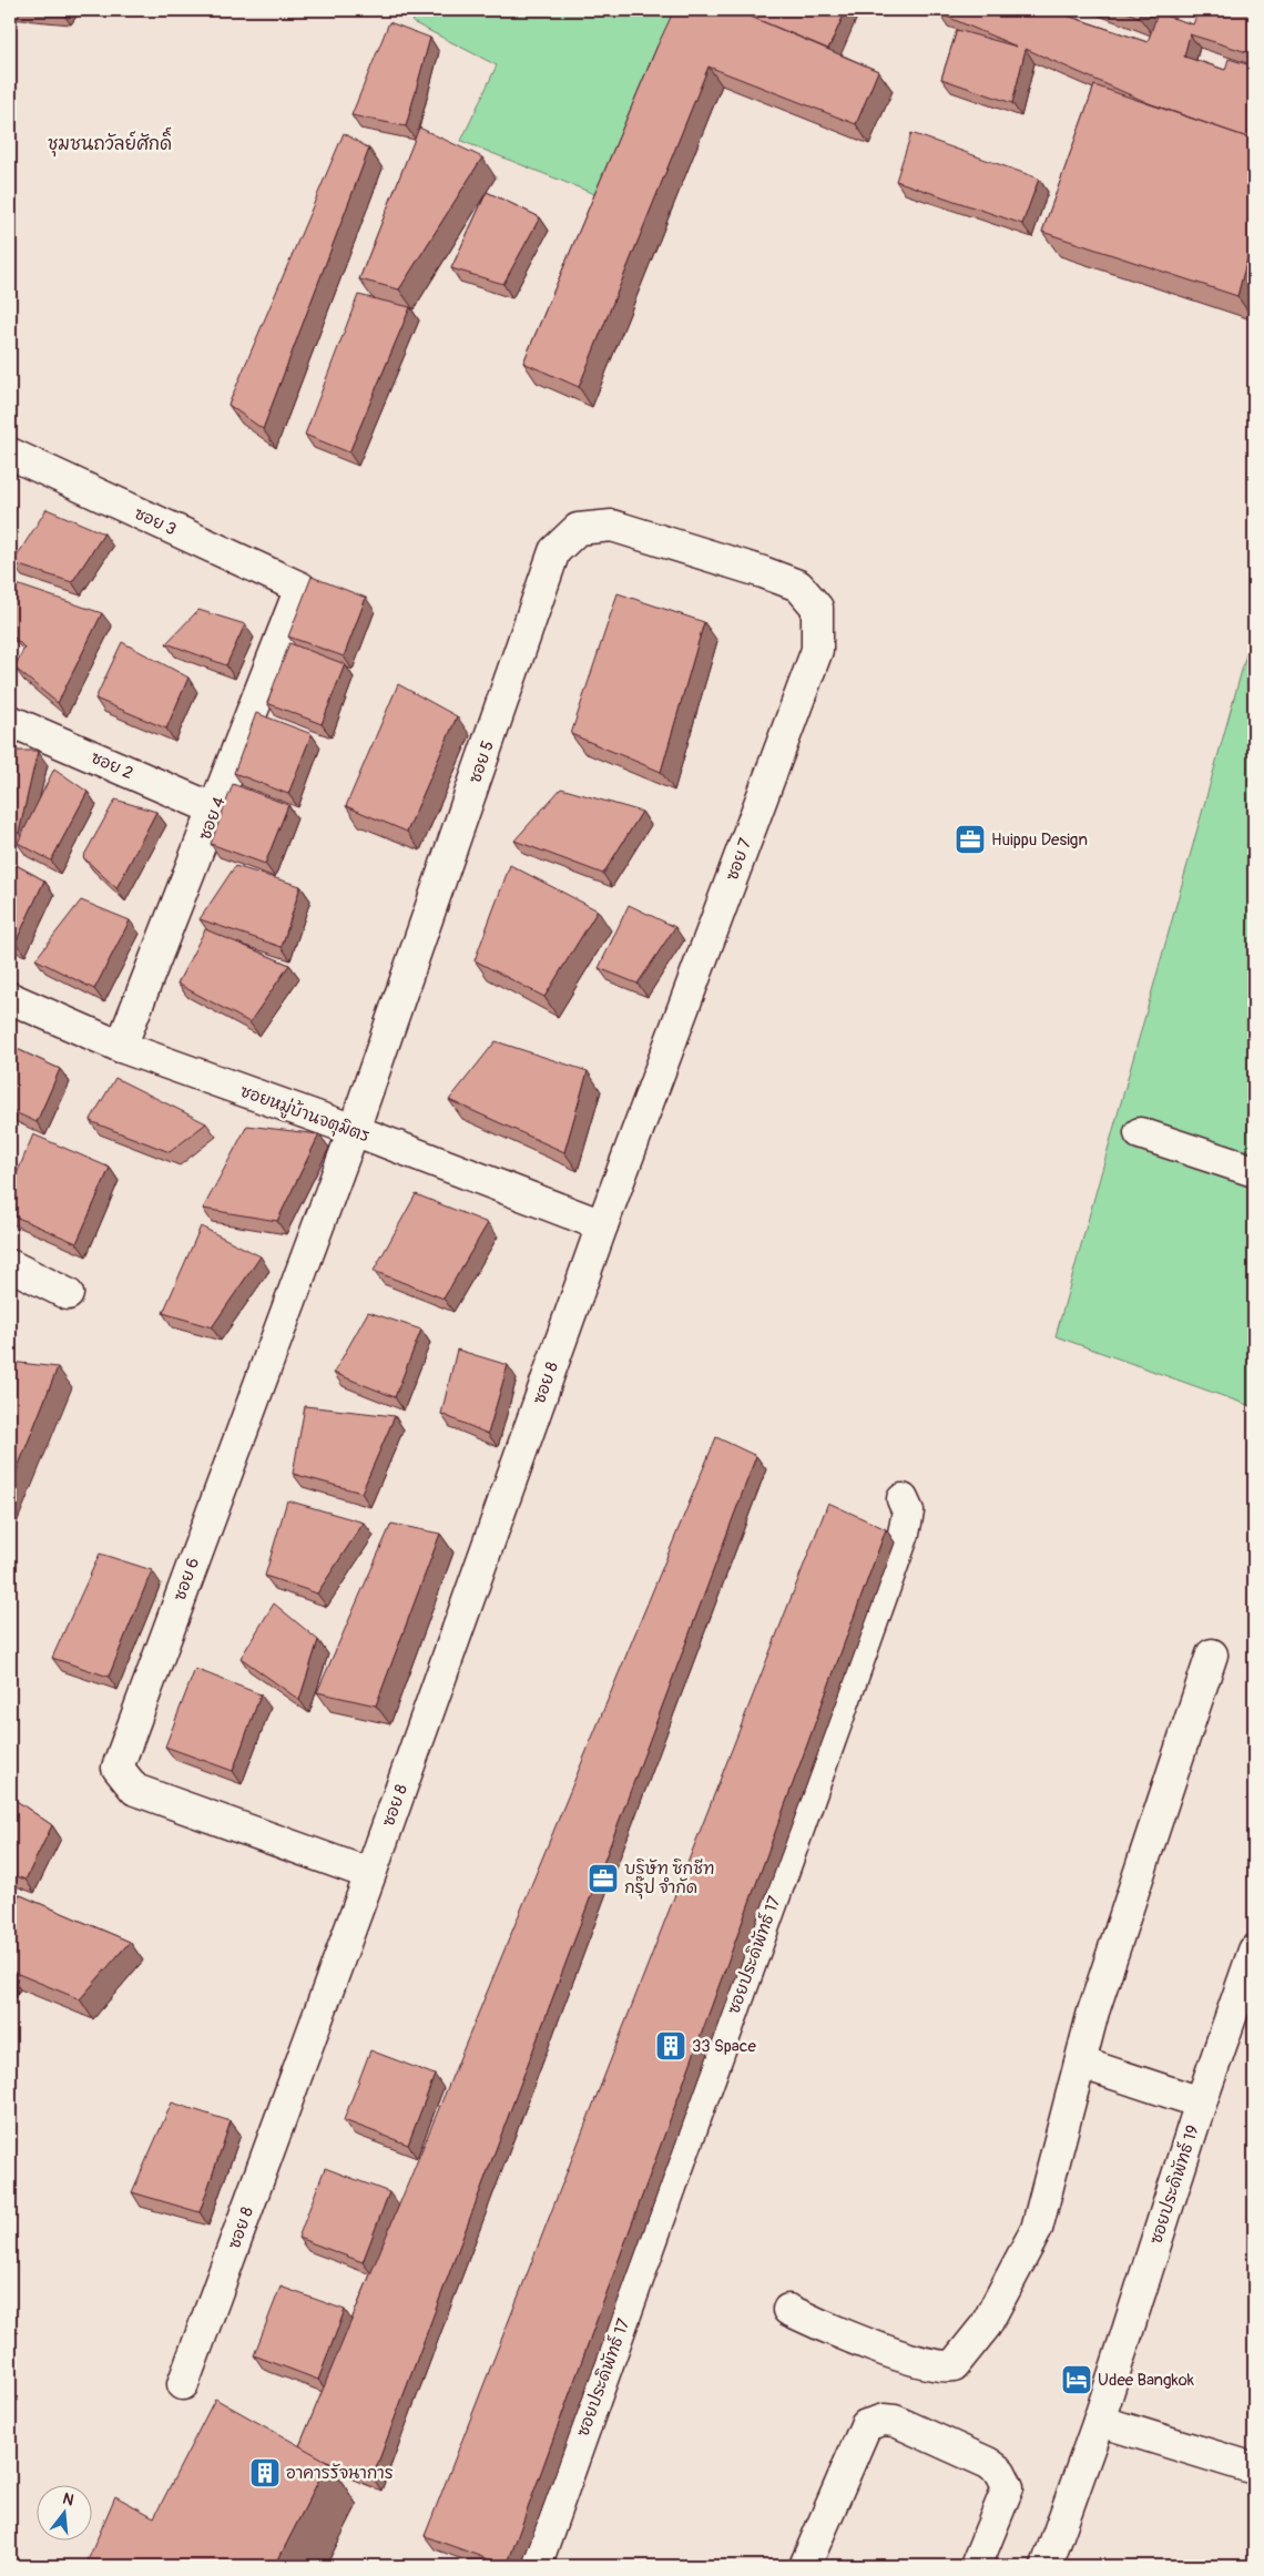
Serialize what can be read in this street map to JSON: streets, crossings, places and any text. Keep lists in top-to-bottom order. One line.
{"streets":{"street":["ซอย 3","ซอย 5","ซอย 2","ซอย 4","ซอย 7","ซอยหมู่บ้านจตุมิตร","ซอย 8","ซอย 6","ซอยประดิพัทธ์ 17","ซอยประดิพัทธ์ 19"]},"crossings":[["ซอย 3","ซอย 4"],["ซอย 5","ซอย 7"],["ซอย 5","ซอยหมู่บ้านจตุมิตร"],["ซอย 5","ซอย 6"],["ซอย 2","ซอย 4"],["ซอย 4","ซอยหมู่บ้านจตุมิตร"],["ซอย 7","ซอยหมู่บ้านจตุมิตร"],["ซอย 7","ซอย 8"],["ซอยหมู่บ้านจตุมิตร","ซอย 8"],["ซอยหมู่บ้านจตุมิตร","ซอย 6"],["ซอย 8","ซอย 6"]],"districts":["ชุมชนถวัลย์ศักดิ์"],"places":{"office":["Huippu Design","บริษัท ซิกชีท กรุ๊ป จำกัด"],"building":["33 Space","อาคารรัจนาการ"],"hotel":["Udee Bangkok"]},"north":"top"}
